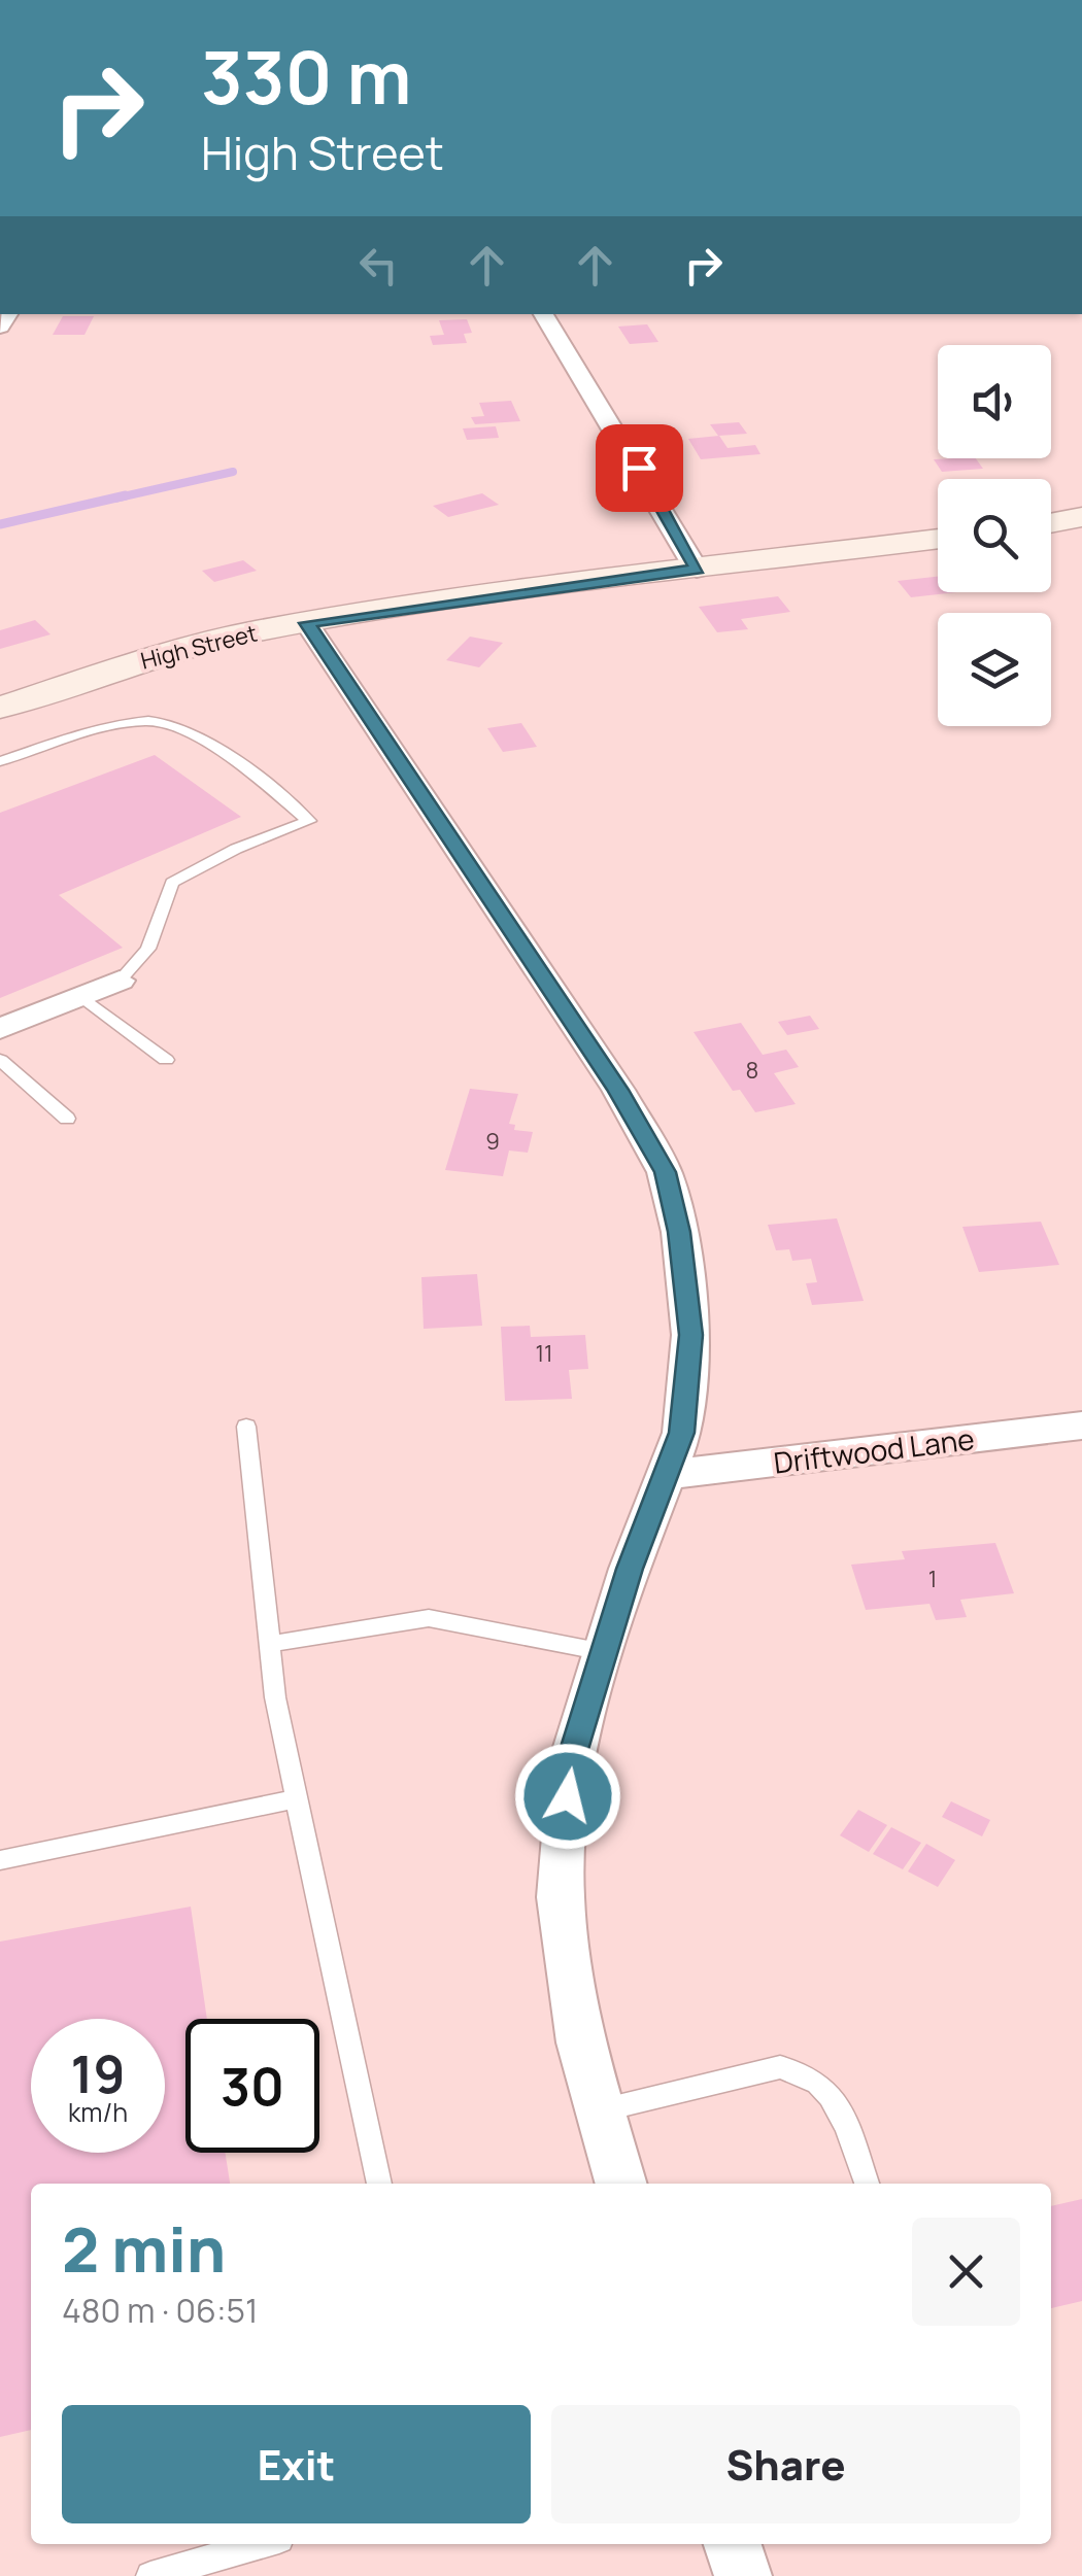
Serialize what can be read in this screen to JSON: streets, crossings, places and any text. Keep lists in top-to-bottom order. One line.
{"streets":{"main road":["High Street"],"street":["Driftwood Lane"]},"house_numbers":["8","9","11","1"],"page":{"turn":["330 m","High Street"],"speed":"19 km/h","limit":"30","heading":["2 min","480 m · 06:51"],"buttons":["Exit","Share"]}}
